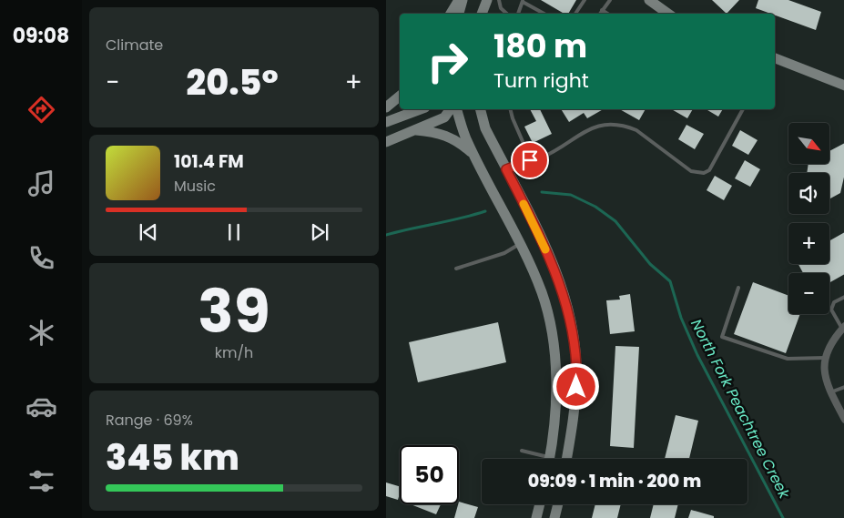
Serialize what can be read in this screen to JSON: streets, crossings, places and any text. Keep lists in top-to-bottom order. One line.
{"water":["North Fork Peachtree Creek"],"north":"bottom right","page":{"tabs":"09:08","tile":["Climate",["39","km/h"],["Range · 69%","345 km"]],"turn":["180 m","Turn right"],"heat":["−","20.5°","+"],"map_buttons":["+","−"],"song":["101.4 FM","Music"],"limit":"50","trip":"09:09 · 1 min · 200 m"}}
